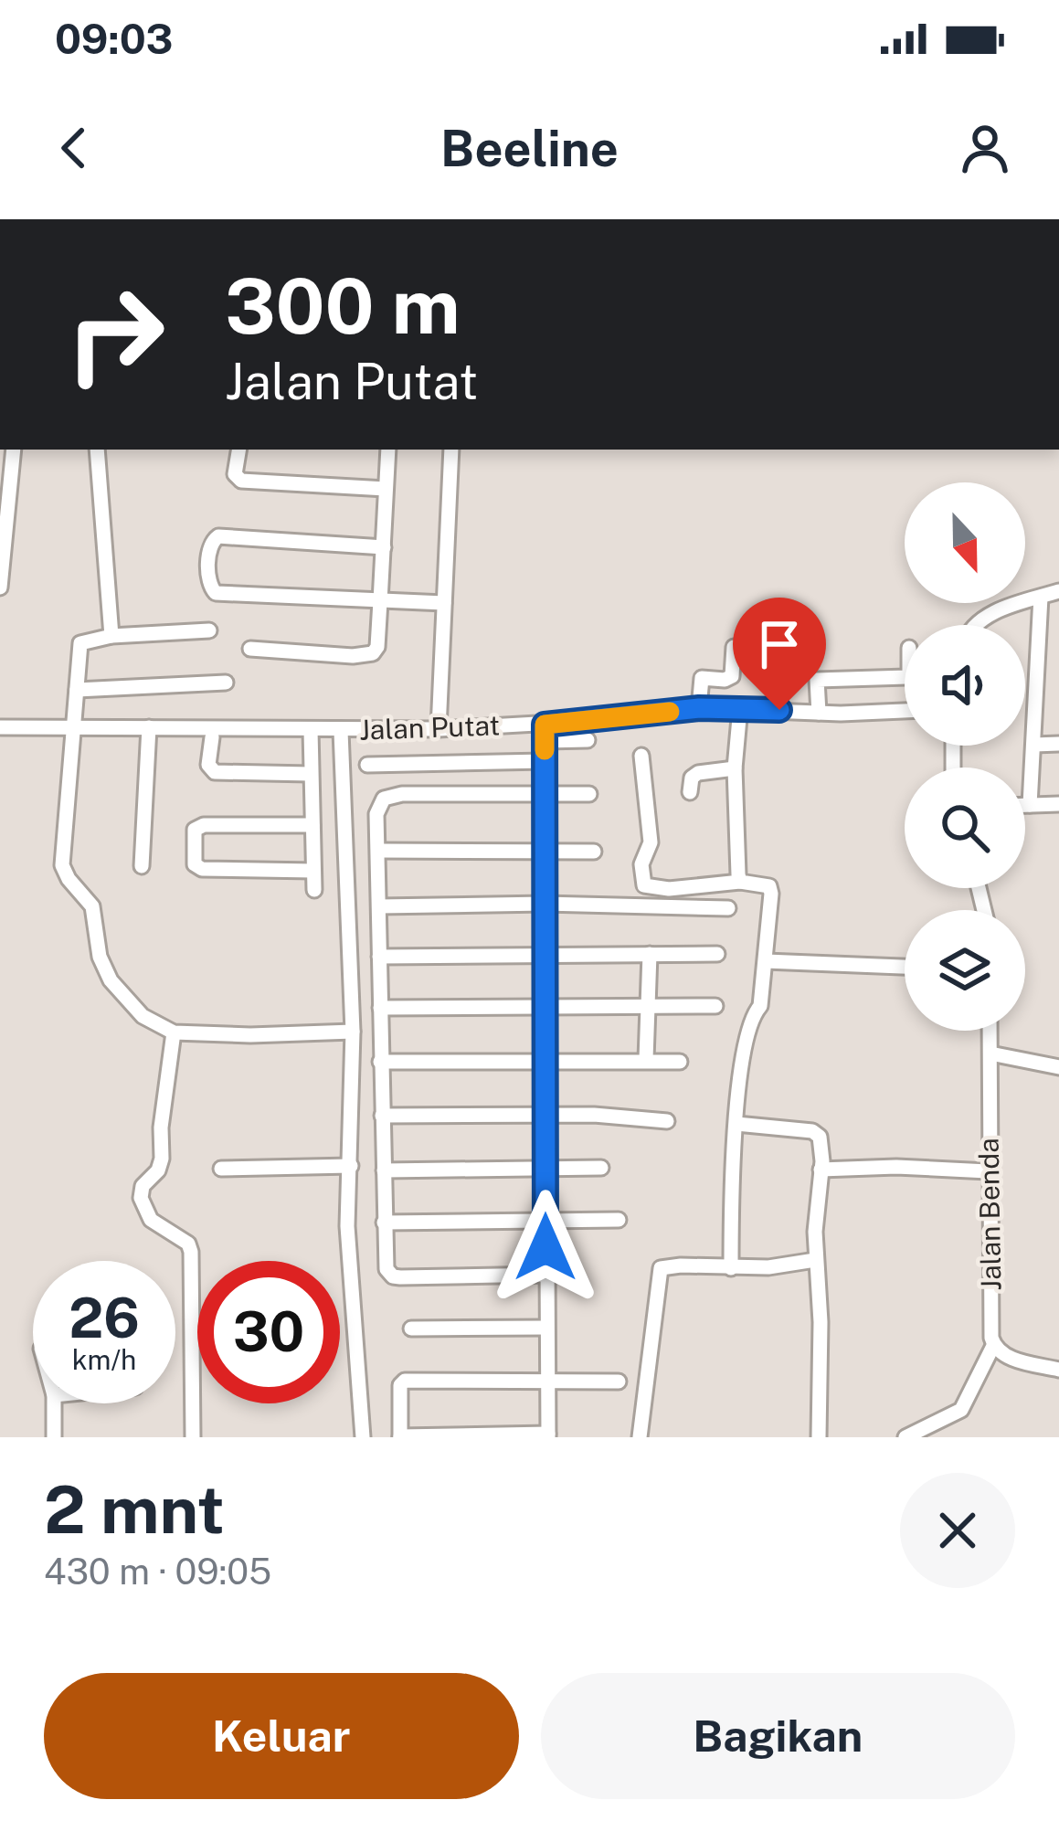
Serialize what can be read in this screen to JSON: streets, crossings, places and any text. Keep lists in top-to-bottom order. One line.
{"streets":{"street":["Jalan Putat","Jalan Benda"]},"north":"bottom","page":{"status":"09:03","header":"Beeline","turn":["300 m","Jalan Putat"],"speed":"26 km/h","limit":"30","heading":["2 mnt","430 m · 09:05"],"buttons":["Keluar","Bagikan"]}}
